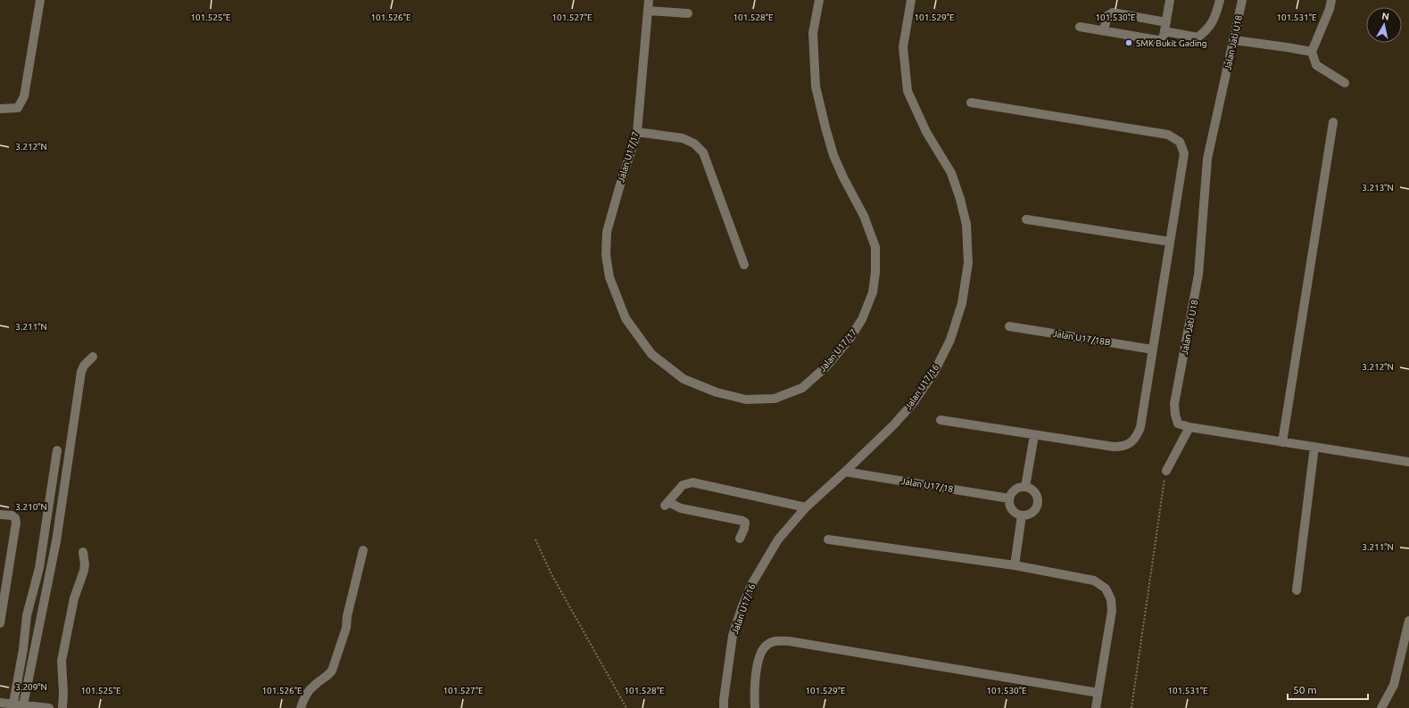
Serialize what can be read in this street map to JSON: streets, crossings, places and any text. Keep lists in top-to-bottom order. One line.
{"streets":{"street":["Jalan Jati U18","Jalan U17/17","Jalan U17/18B","Jalan U17/16","Jalan U17/18"]},"crossings":[["Jalan U17/16","Jalan U17/18"]],"places":["SMK Bukit Gading"],"scale_bar":"50 m","north":"top","coordinates":["101.525°E","101.526°E","101.527°E","101.528°E","101.529°E","101.530°E","101.531°E","3.212°N","3.213°N","3.211°N","3.210°N","3.209°N"]}
